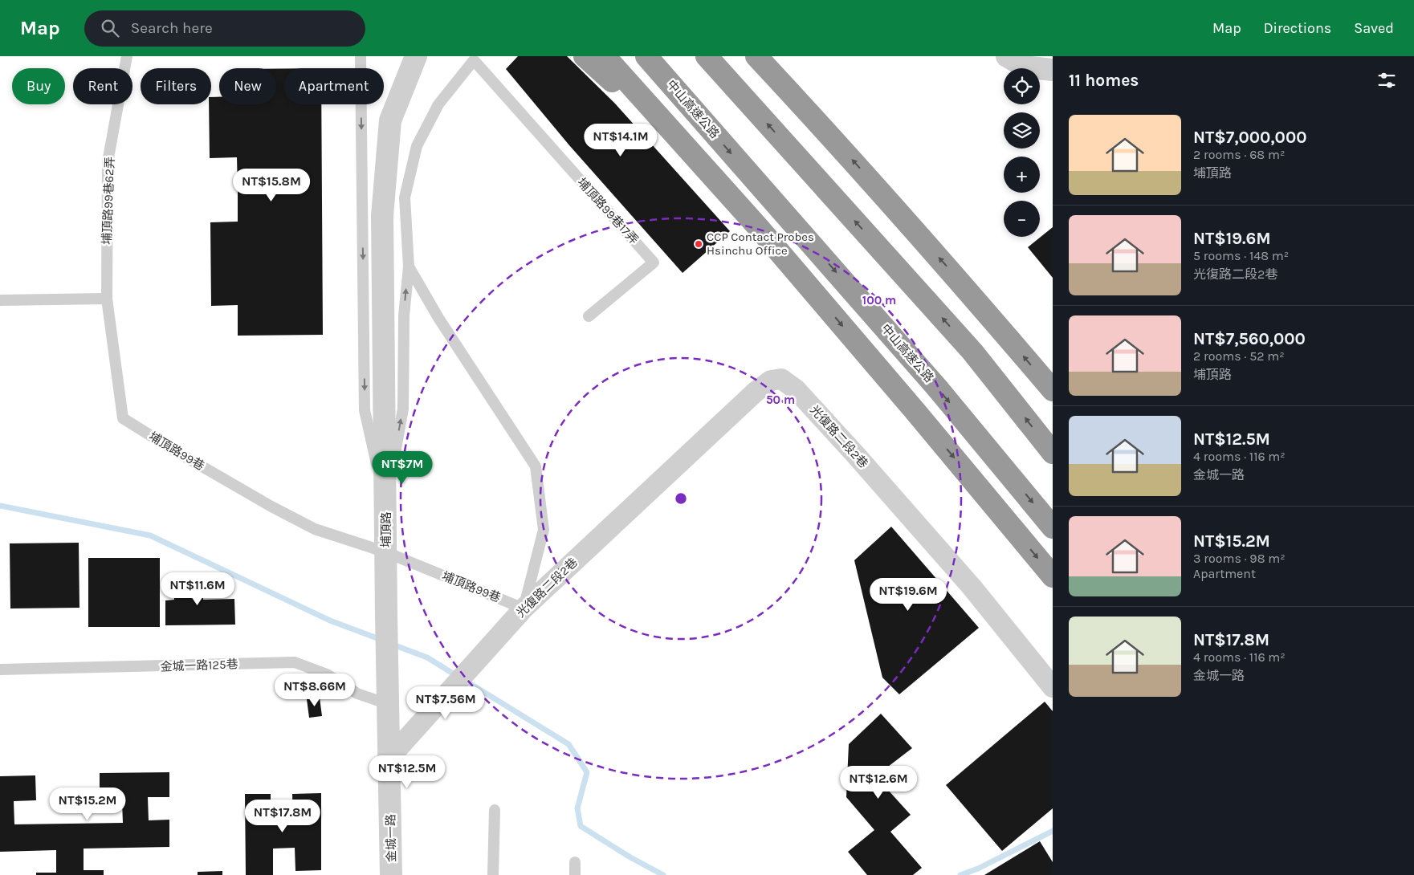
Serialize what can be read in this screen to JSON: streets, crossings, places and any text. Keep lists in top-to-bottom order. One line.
{"streets":{"highway":["中山高速公路"],"street":["光復路二段2巷","埔頂路","金城一路"],"lane":["埔頂路99巷62弄","埔頂路99巷17弄","埔頂路99巷","金城一路125巷"]},"crossings":[["埔頂路99巷62弄","埔頂路99巷"],["光復路二段2巷","埔頂路99巷"],["光復路二段2巷","金城一路"],["埔頂路99巷","埔頂路"],["埔頂路","金城一路125巷"],["埔頂路","金城一路"],["金城一路125巷","金城一路"]],"places":["CCP Contact Probes Hsinchu Office"],"page":{"header":"Map","search":"Search here","nav":["Map","Directions","Saved"],"heading":"11 homes","map_buttons":["+","−"],"chip":["Buy","Rent","Filters","New","Apartment"],"list":[{"name":"NT$7,000,000","note":"2 rooms · 68 m² · 埔頂路"},{"name":"NT$19.6M","note":"5 rooms · 148 m² · 光復路二段2巷"},{"name":"NT$7,560,000","note":"2 rooms · 52 m² · 埔頂路"},{"name":"NT$12.5M","note":"4 rooms · 116 m² · 金城一路"},{"name":"NT$15.2M","note":"3 rooms · 98 m² · Apartment"},{"name":"NT$17.8M","note":"4 rooms · 116 m² · 金城一路"}],"price":["NT$14.1M","NT$15.8M","NT$7M","NT$11.6M","NT$19.6M","NT$8.66M","NT$7.56M","NT$12.5M","NT$12.6M","NT$15.2M","NT$17.8M"]},"rings":["100 m","50 m"]}
